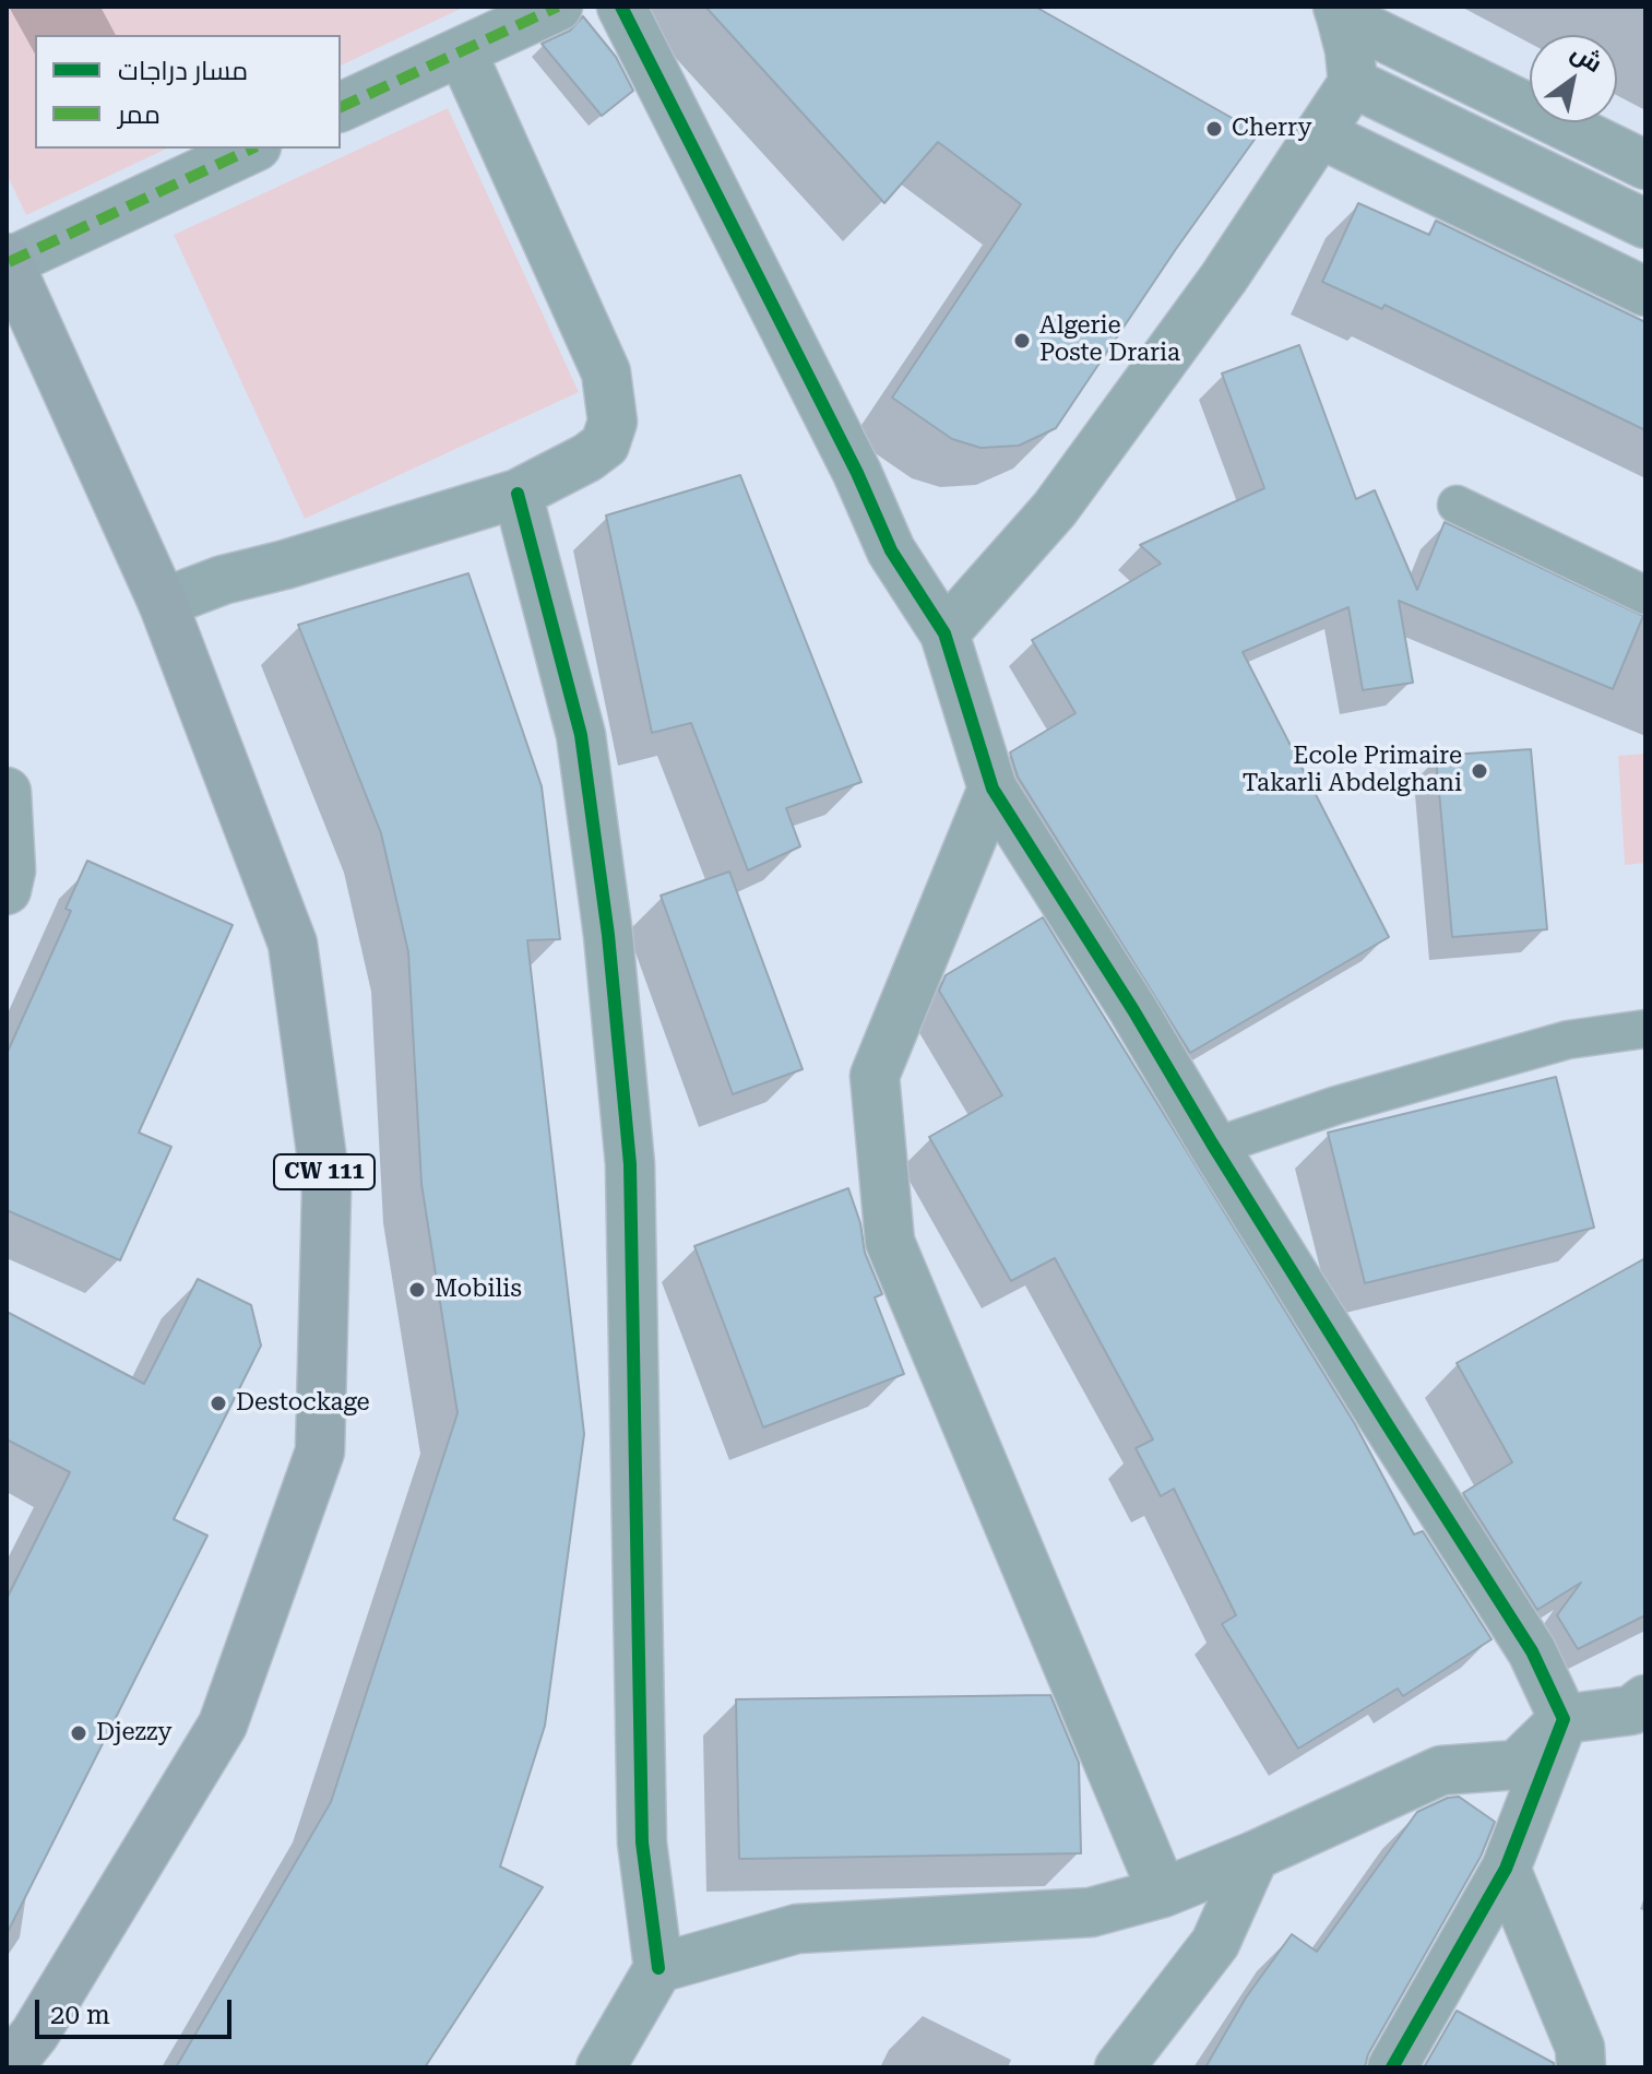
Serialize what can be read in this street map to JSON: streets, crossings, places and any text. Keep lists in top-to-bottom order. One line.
{"streets":{"main road":["CW 111"]},"places":["Cherry","Algerie Poste Draria","Ecole Primaire Takarli Abdelghani","Mobilis","Destockage","Djezzy"],"legend":["مسار دراجات","ممر"],"scale_bar":"20 m","north":"top right"}
